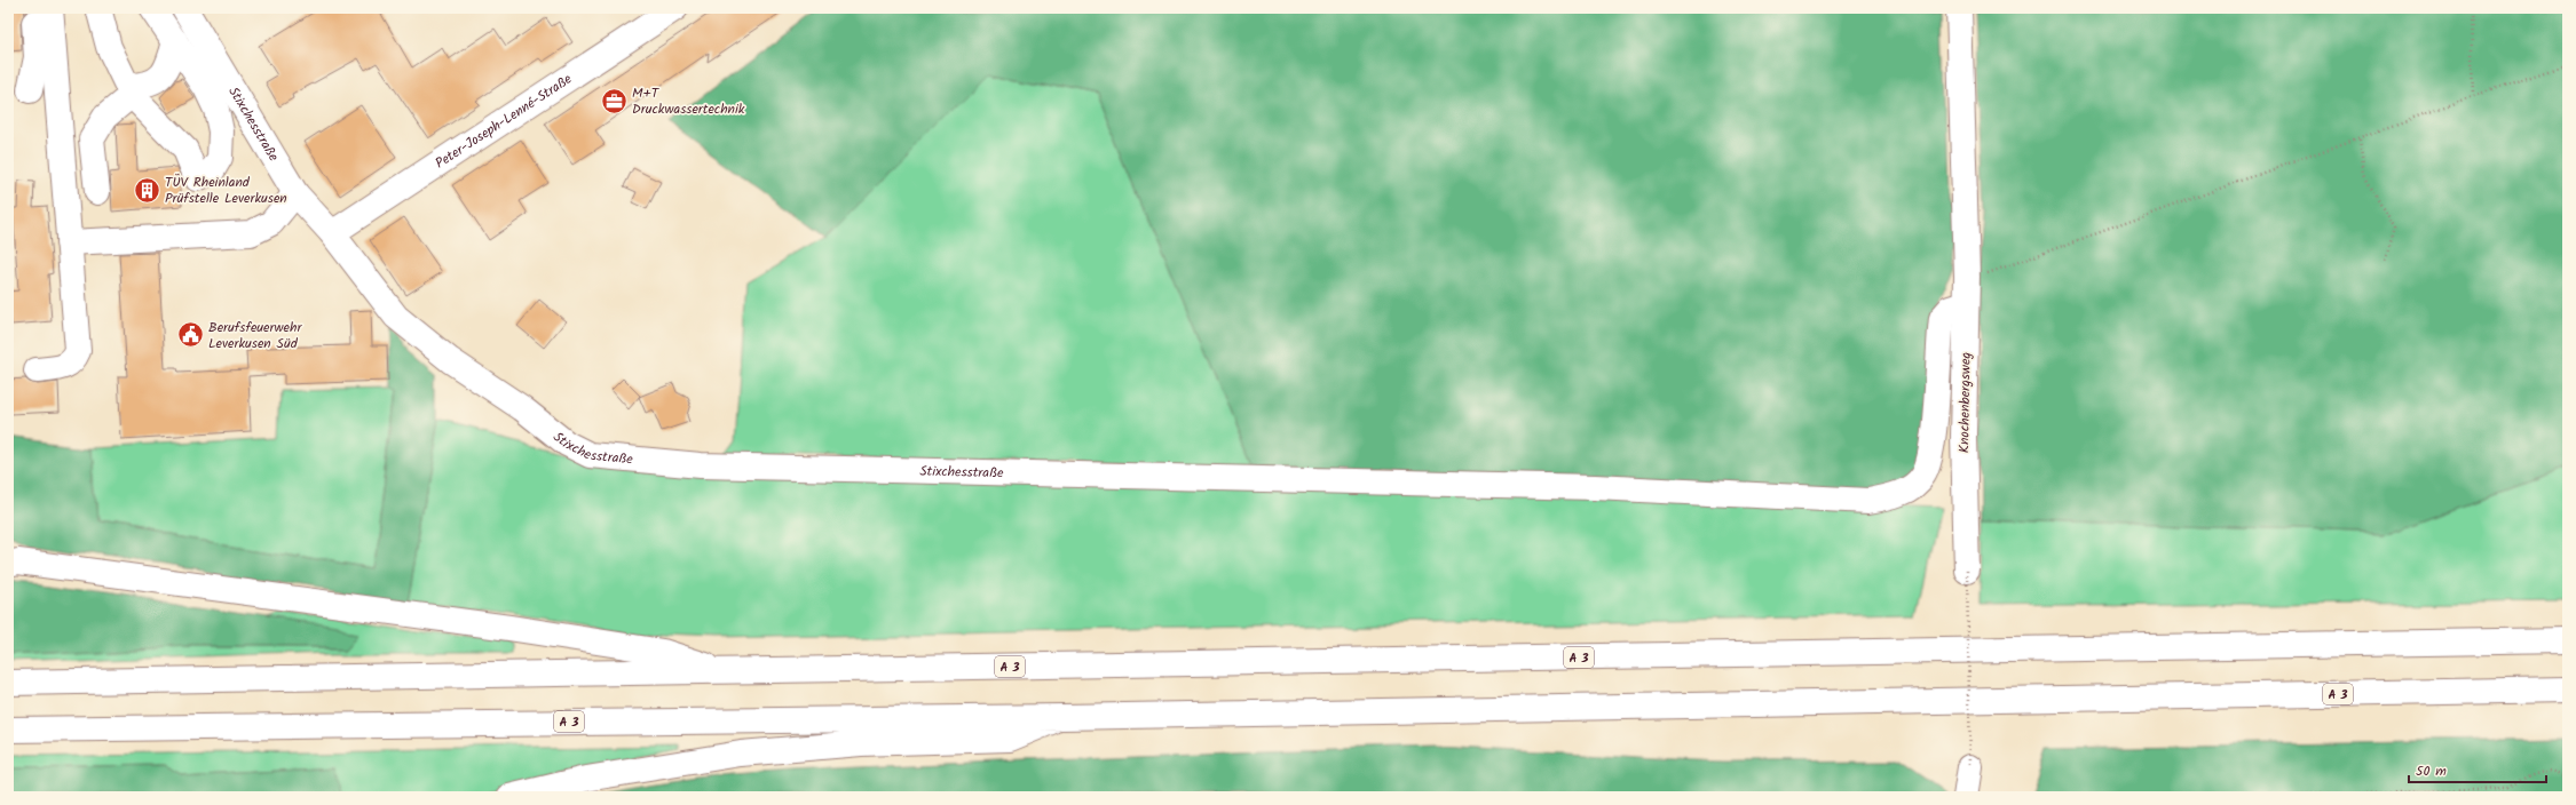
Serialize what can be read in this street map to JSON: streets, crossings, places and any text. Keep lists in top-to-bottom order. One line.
{"streets":{"main road":["Peter-Joseph-Lenné-Straße","Stixchesstraße","Knochenbergsweg","A 3"]},"crossings":[["Peter-Joseph-Lenné-Straße","Stixchesstraße"],["Stixchesstraße","Knochenbergsweg"]],"places":{"office":["M+T Druckwassertechnik"],"building":["TÜV Rheinland Prüfstelle Leverkusen"],"public building":["Berufsfeuerwehr Leverkusen Süd"]},"scale_bar":"50 m"}
